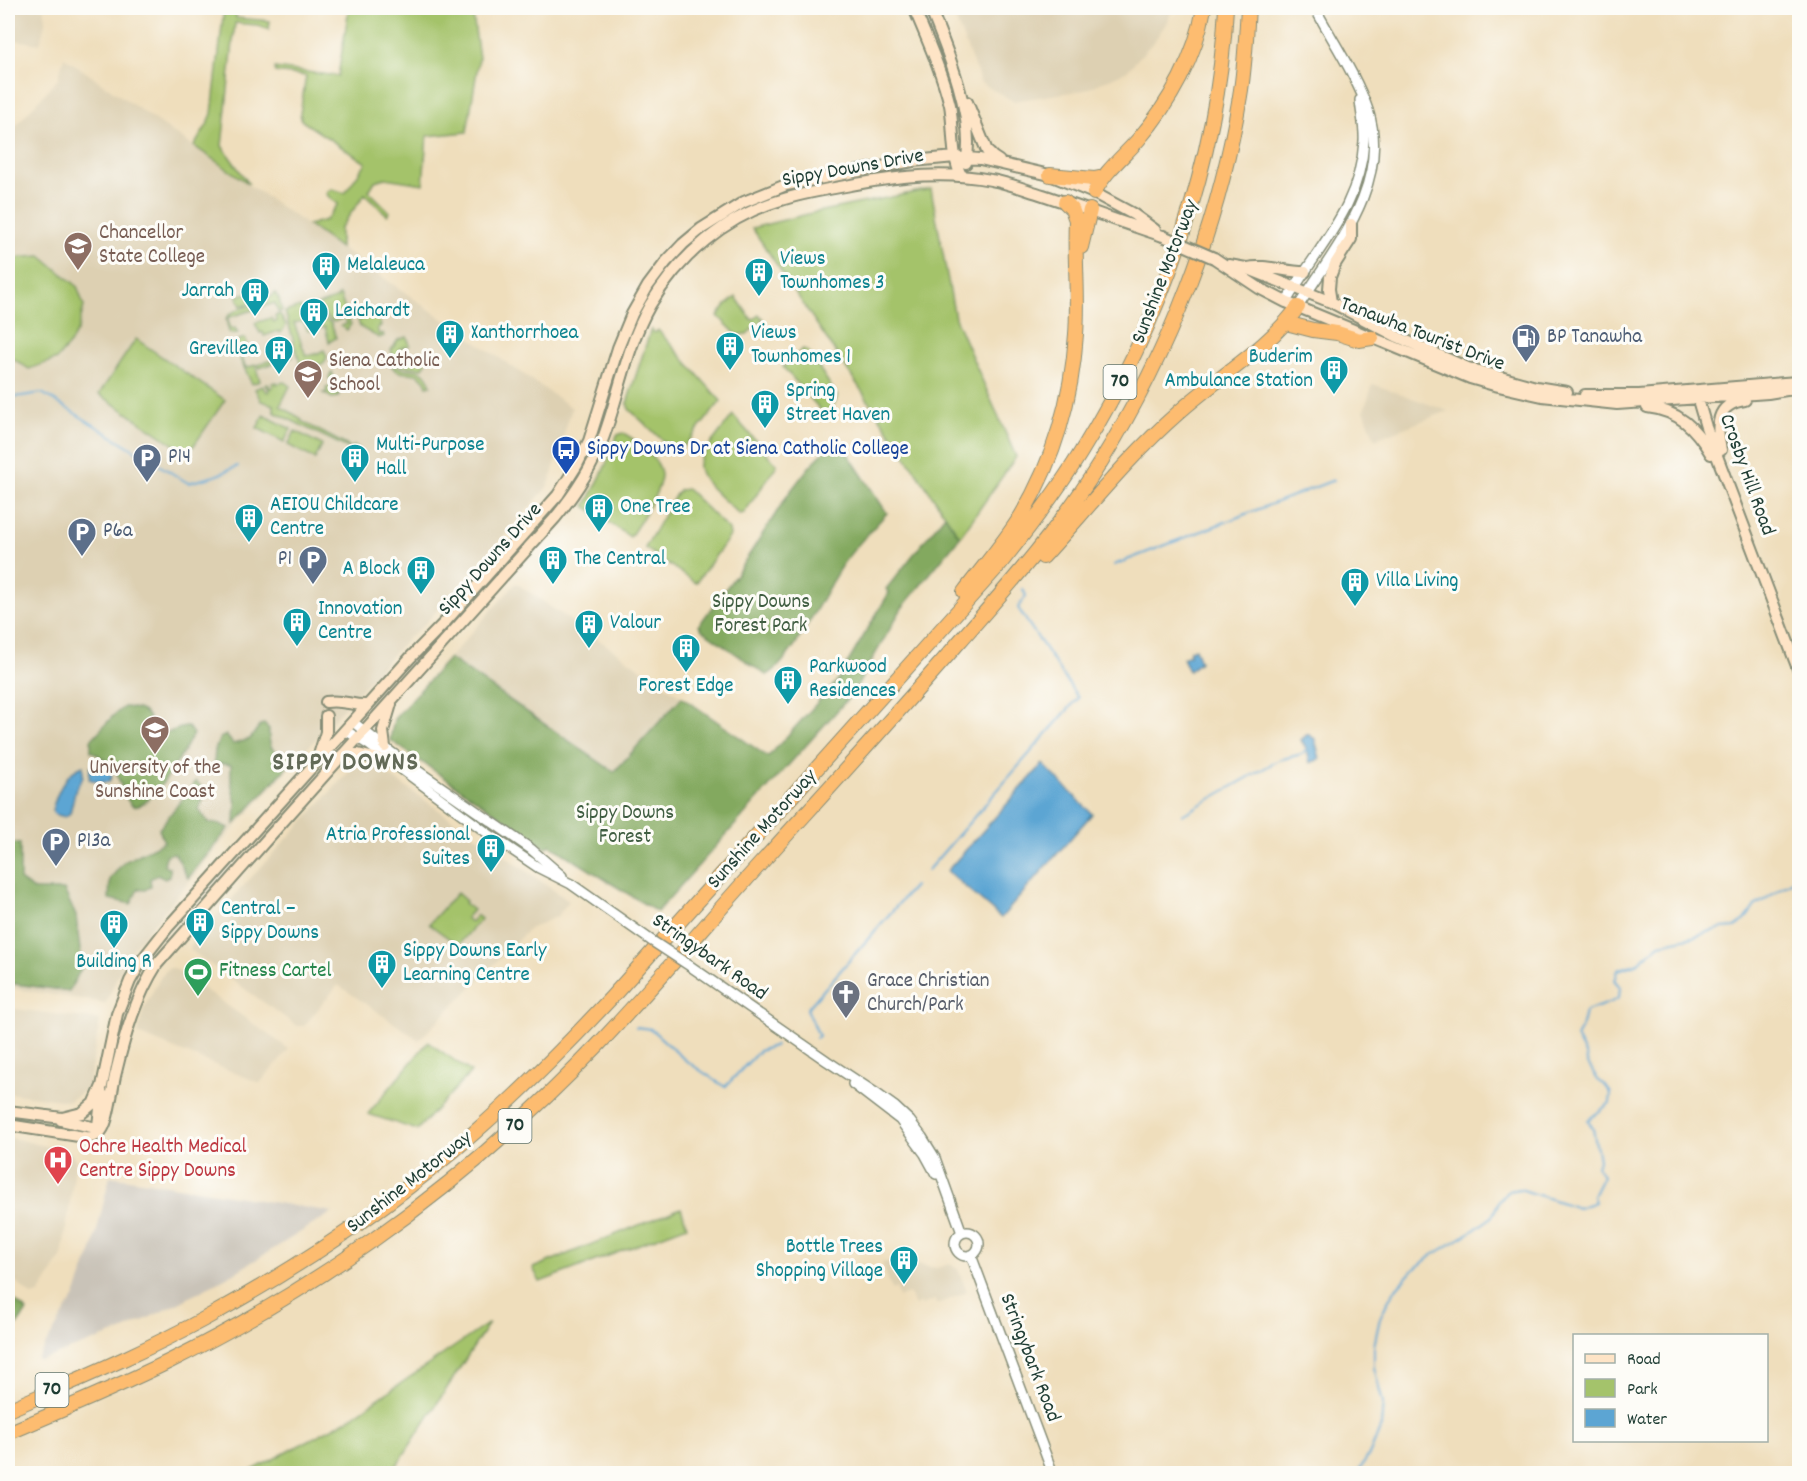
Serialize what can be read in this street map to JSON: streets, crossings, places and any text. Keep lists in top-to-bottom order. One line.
{"streets":{"highway":["Sunshine Motorway","70"],"main road":["Sippy Downs Drive","Tanawha Tourist Drive","Crosby Hill Road"],"street":["Stringybark Road"]},"crossings":[["Sippy Downs Drive","Tanawha Tourist Drive"],["Sippy Downs Drive","Stringybark Road"],["Tanawha Tourist Drive","Crosby Hill Road"]],"districts":["SIPPY DOWNS"],"parks":["Sippy Downs Forest Park","Sippy Downs Forest"],"places":{"school or university":["Chancellor State College","Siena Catholic School","University of the Sunshine Coast"],"building":["Melaleuca","Views Townhomes 3","Jarrah","Leichardt","Xanthorrhoea","Views Townhomes 1","Grevillea","Buderim Ambulance Station","Spring Street Haven","Multi-Purpose Hall","One Tree","AEIOU Childcare Centre","The Central","A Block","Villa Living","Innovation Centre","Valour","Forest Edge","Parkwood Residences","Atria Professional Suites","Central – Sippy Downs","Building R","Sippy Downs Early Learning Centre","Bottle Trees Shopping Village"],"fuel station":["BP Tanawha"],"bus stop":["Sippy Downs Dr at Siena Catholic College"],"parking":["P14","P6a","P1","P13a"],"sports":["Fitness Cartel"],"church":["Grace Christian Church/Park"],"hospital":["Ochre Health Medical Centre Sippy Downs"]},"legend":["Road","Park","Water"]}
